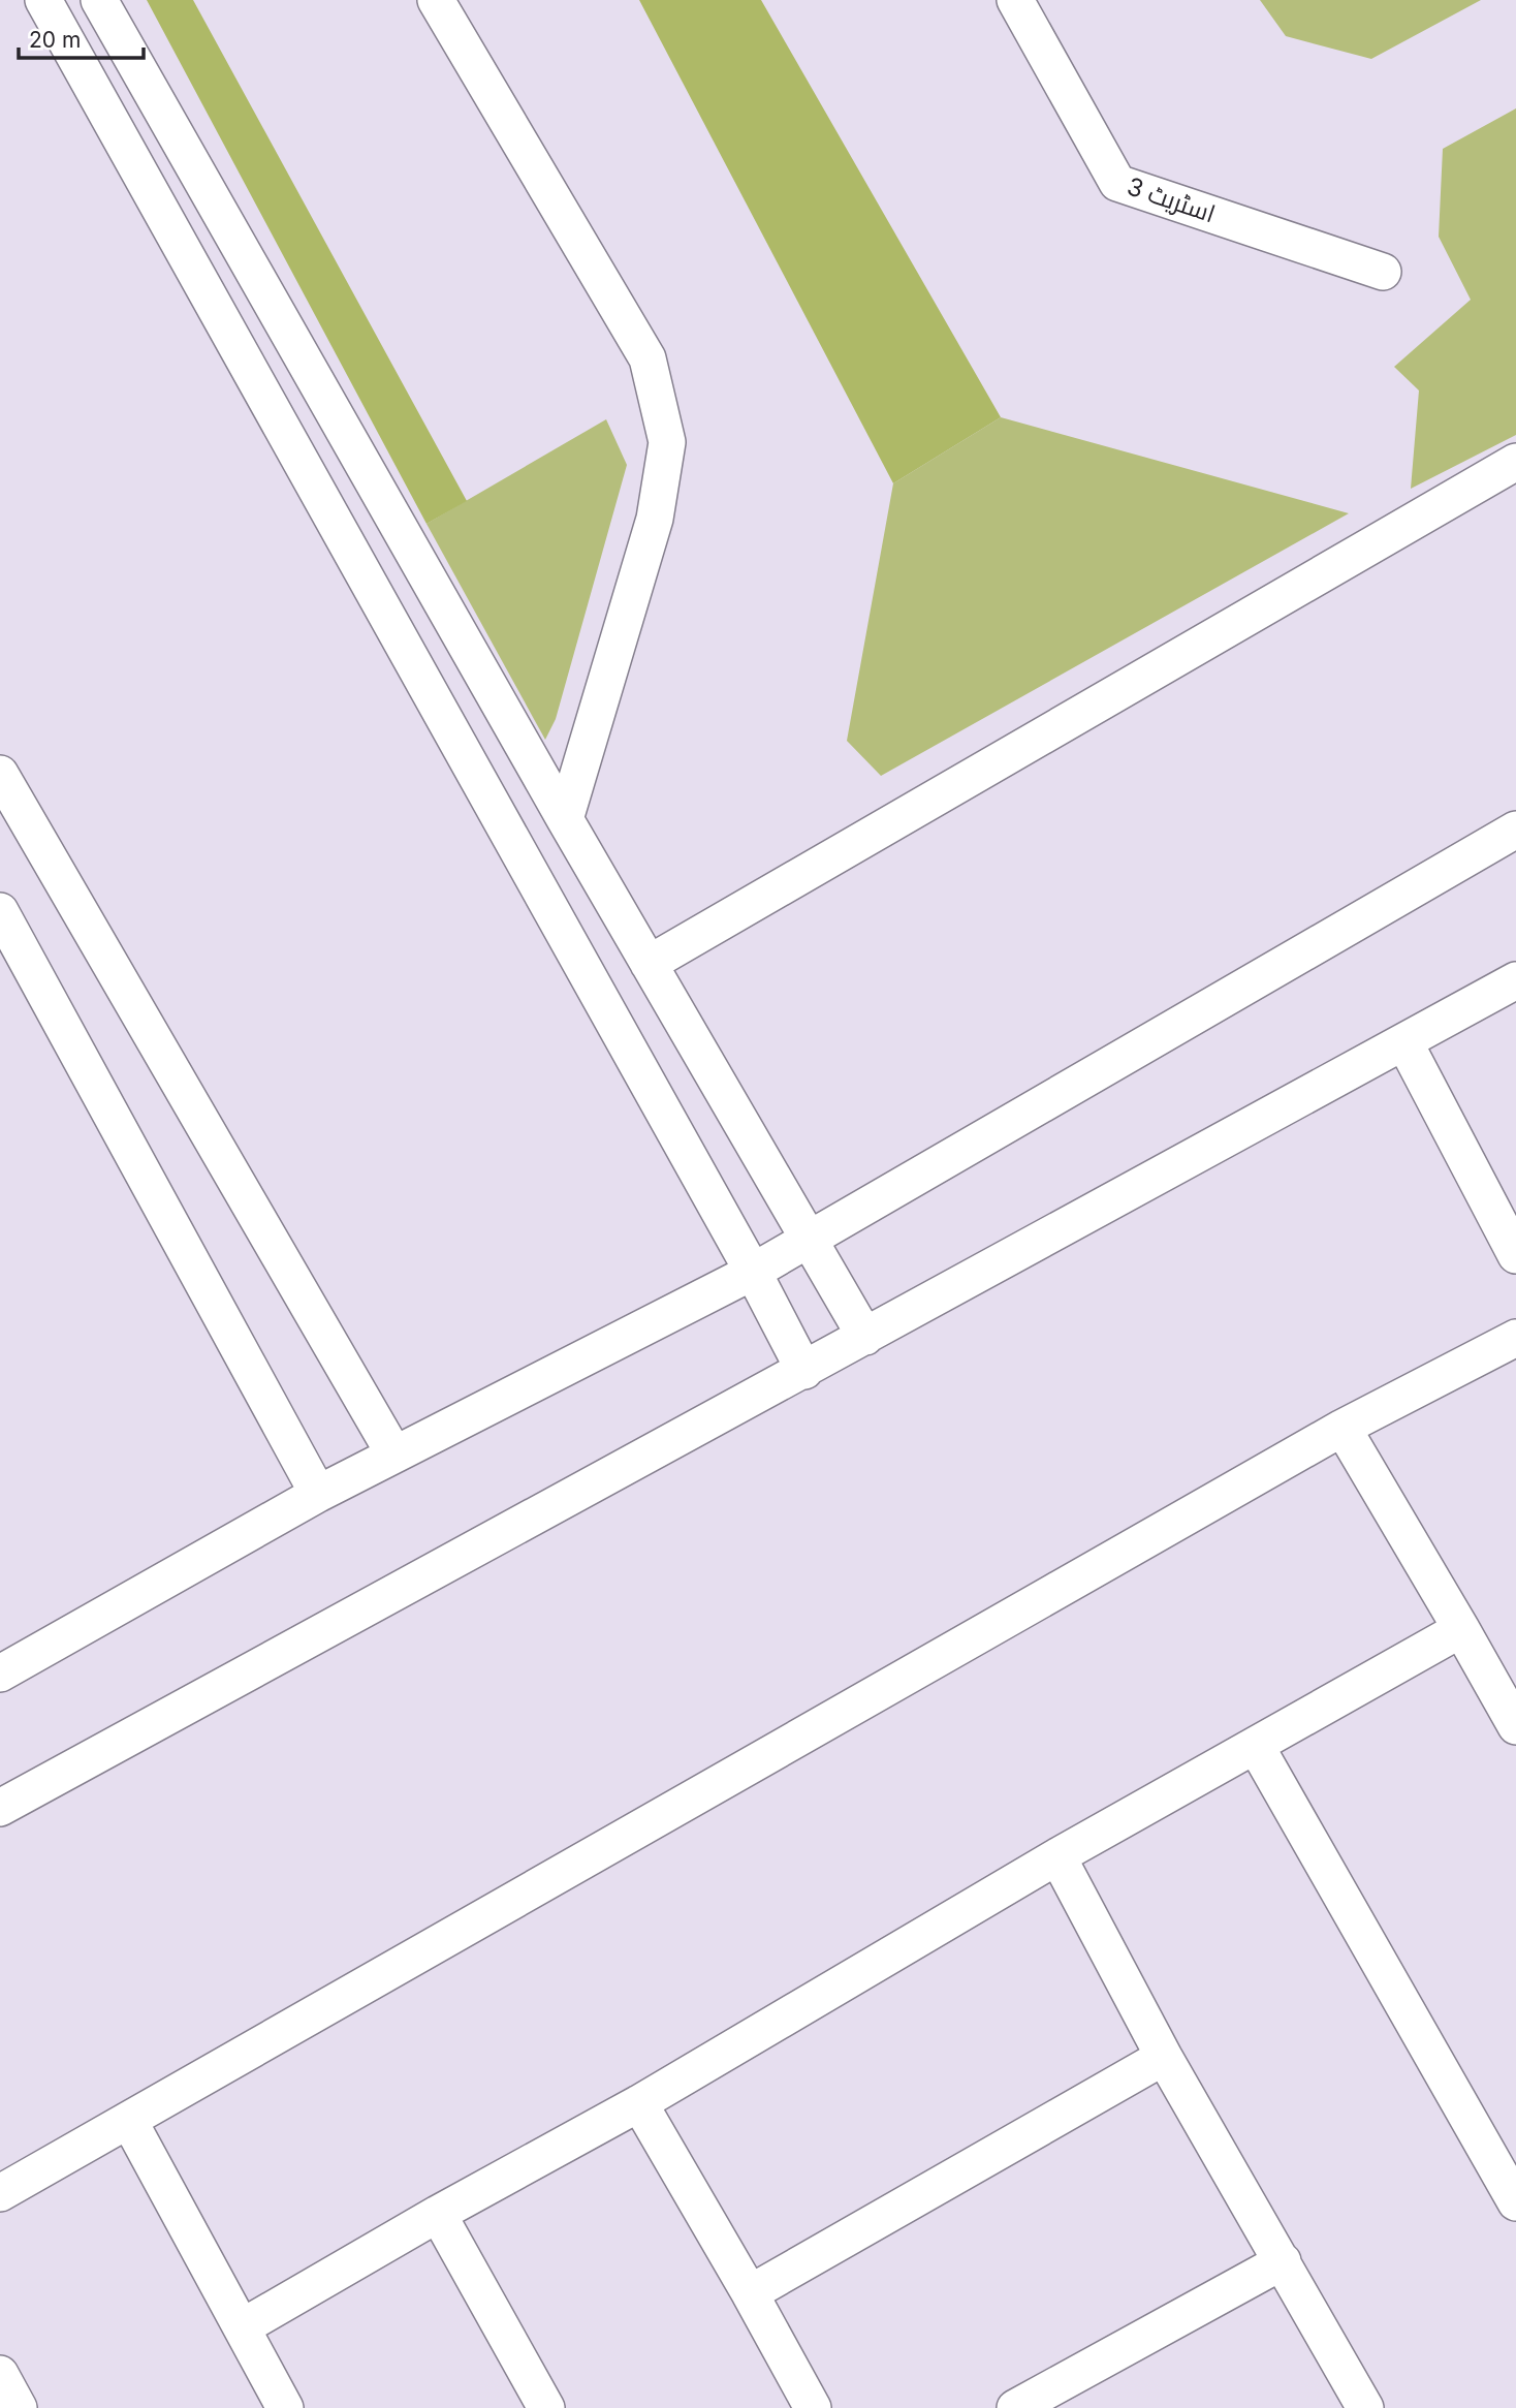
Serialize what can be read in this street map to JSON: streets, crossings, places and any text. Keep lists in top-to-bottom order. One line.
{"streets":{"street":["اسٹریٹ 3"]},"scale_bar":"20 m"}
